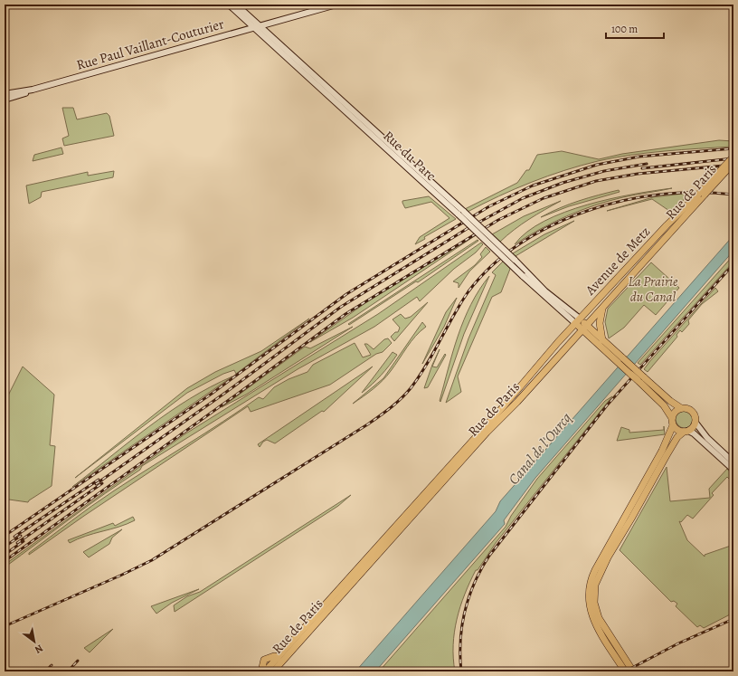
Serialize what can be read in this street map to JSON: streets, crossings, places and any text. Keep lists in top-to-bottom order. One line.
{"streets":{"main road":["Rue Paul Vaillant-Couturier","Rue du Parc","Rue de Paris","Avenue de Metz"]},"crossings":[["Rue Paul Vaillant-Couturier","Rue du Parc"],["Rue du Parc","Rue de Paris"],["Rue du Parc","Avenue de Metz"],["Rue de Paris","Avenue de Metz"]],"water":["Canal de l'Ourcq"],"parks":["La Prairie du Canal"],"scale_bar":"100 m","north":"bottom right"}
